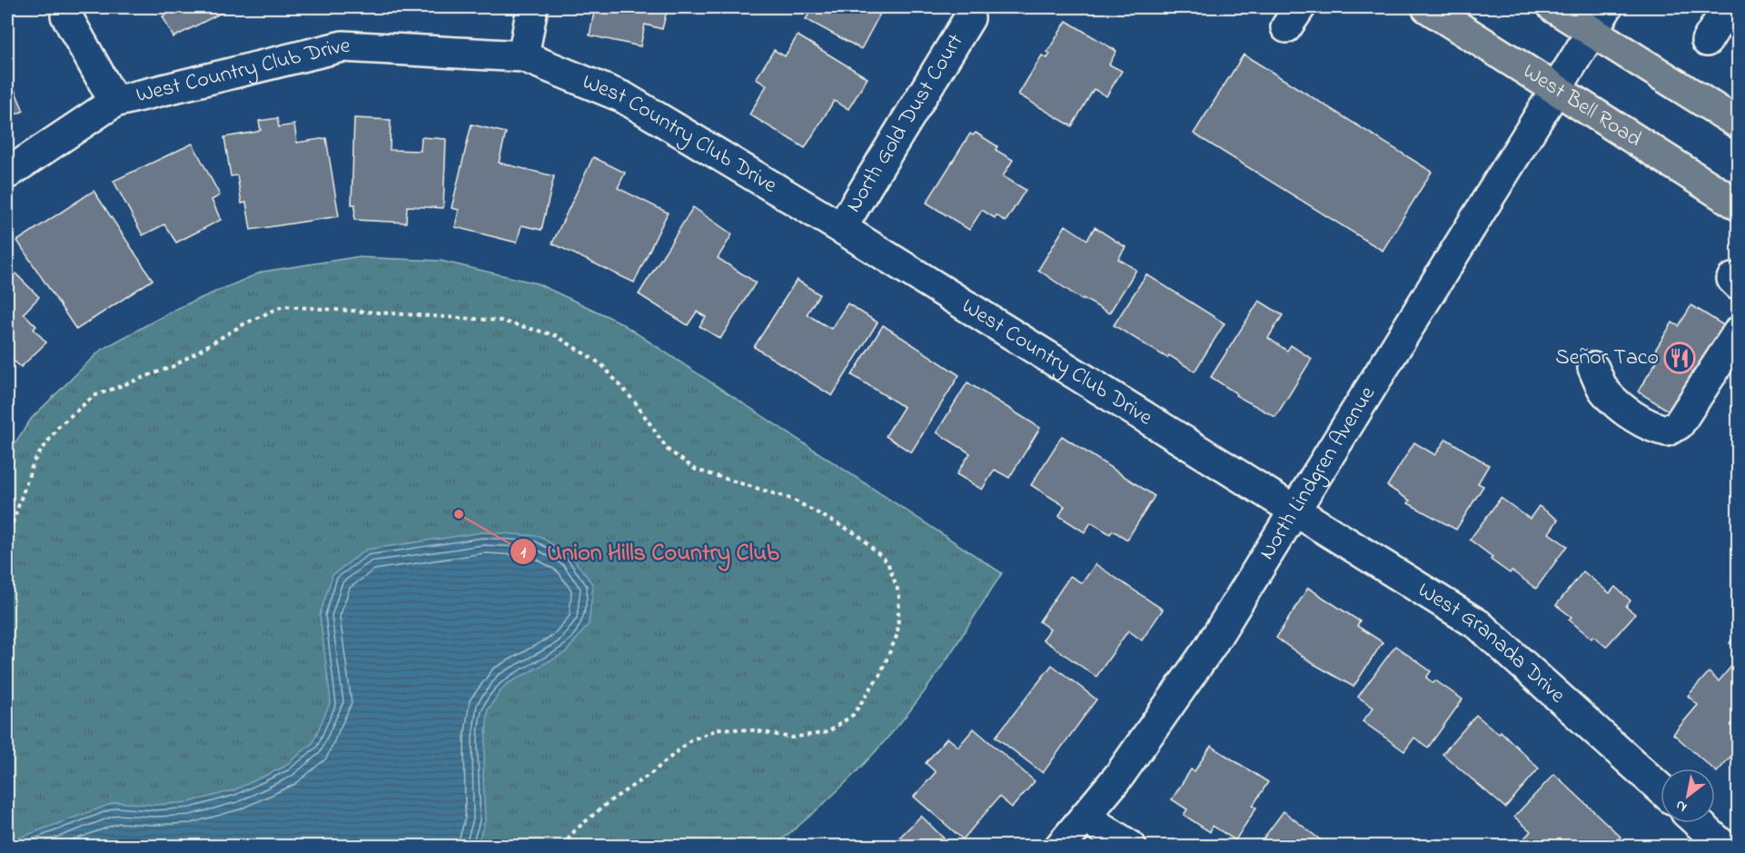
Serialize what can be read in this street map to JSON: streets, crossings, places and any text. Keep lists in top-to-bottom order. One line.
{"streets":{"main road":["West Bell Road"],"street":["West Country Club Drive","North Gold Dust Court","North Lindgren Avenue","West Granada Drive"]},"crossings":[["West Country Club Drive","North Gold Dust Court"],["West Country Club Drive","North Lindgren Avenue"],["West Country Club Drive","West Granada Drive"],["West Bell Road","North Lindgren Avenue"],["North Lindgren Avenue","West Granada Drive"]],"places":{"restaurant":["Señor Taco"],"other":["Union Hills Country Club"]},"north":"bottom left"}
